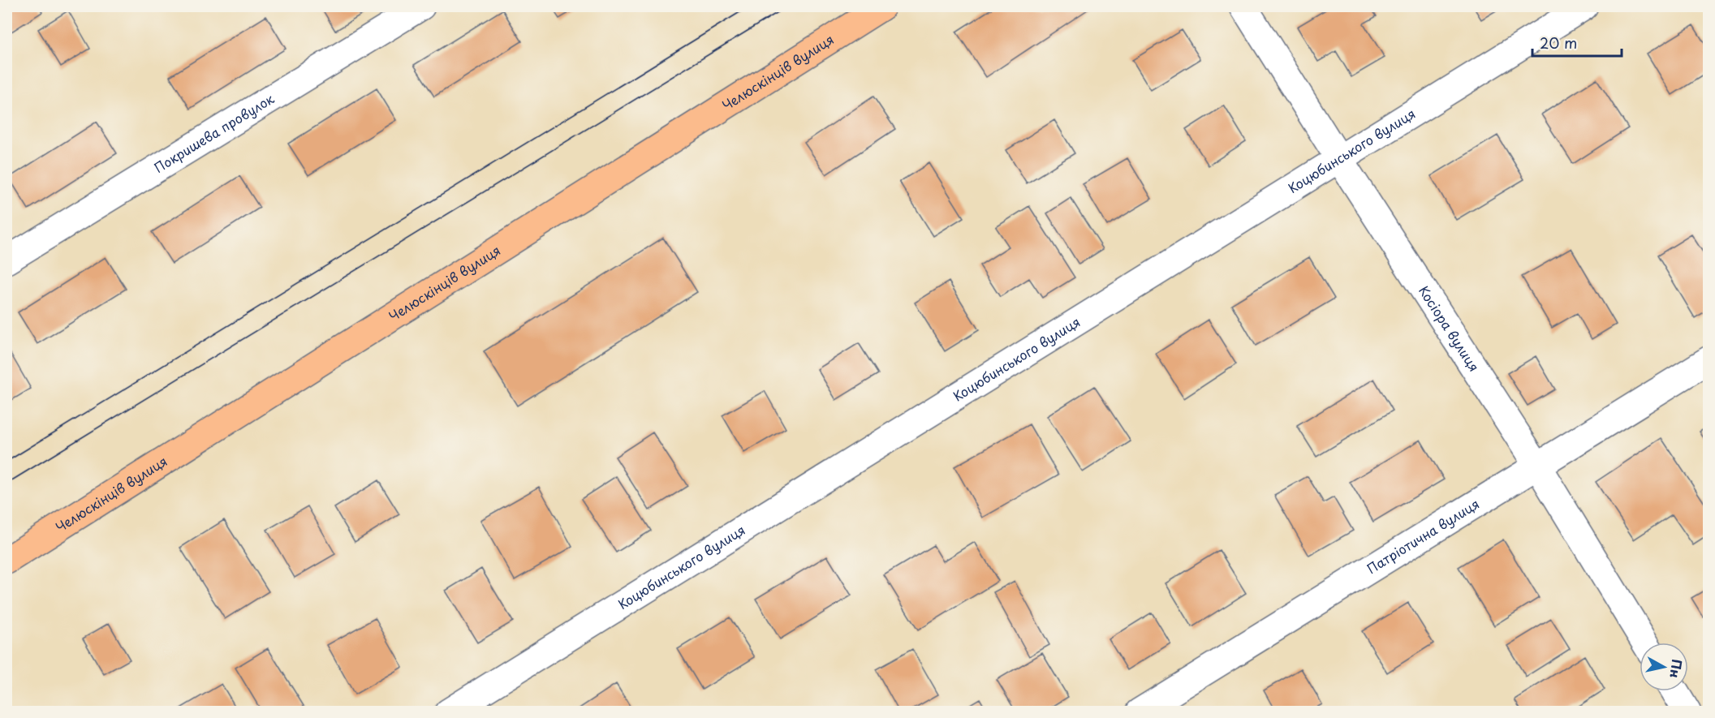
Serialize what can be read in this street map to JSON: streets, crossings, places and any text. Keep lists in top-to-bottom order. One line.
{"streets":{"main road":["Челюскінців вулиця"],"street":["Покришева провулок","Коцюбинського вулиця","Косіора вулиця","Патріотична вулиця"]},"crossings":[["Коцюбинського вулиця","Косіора вулиця"],["Косіора вулиця","Патріотична вулиця"]],"scale_bar":"20 m","north":"right"}
